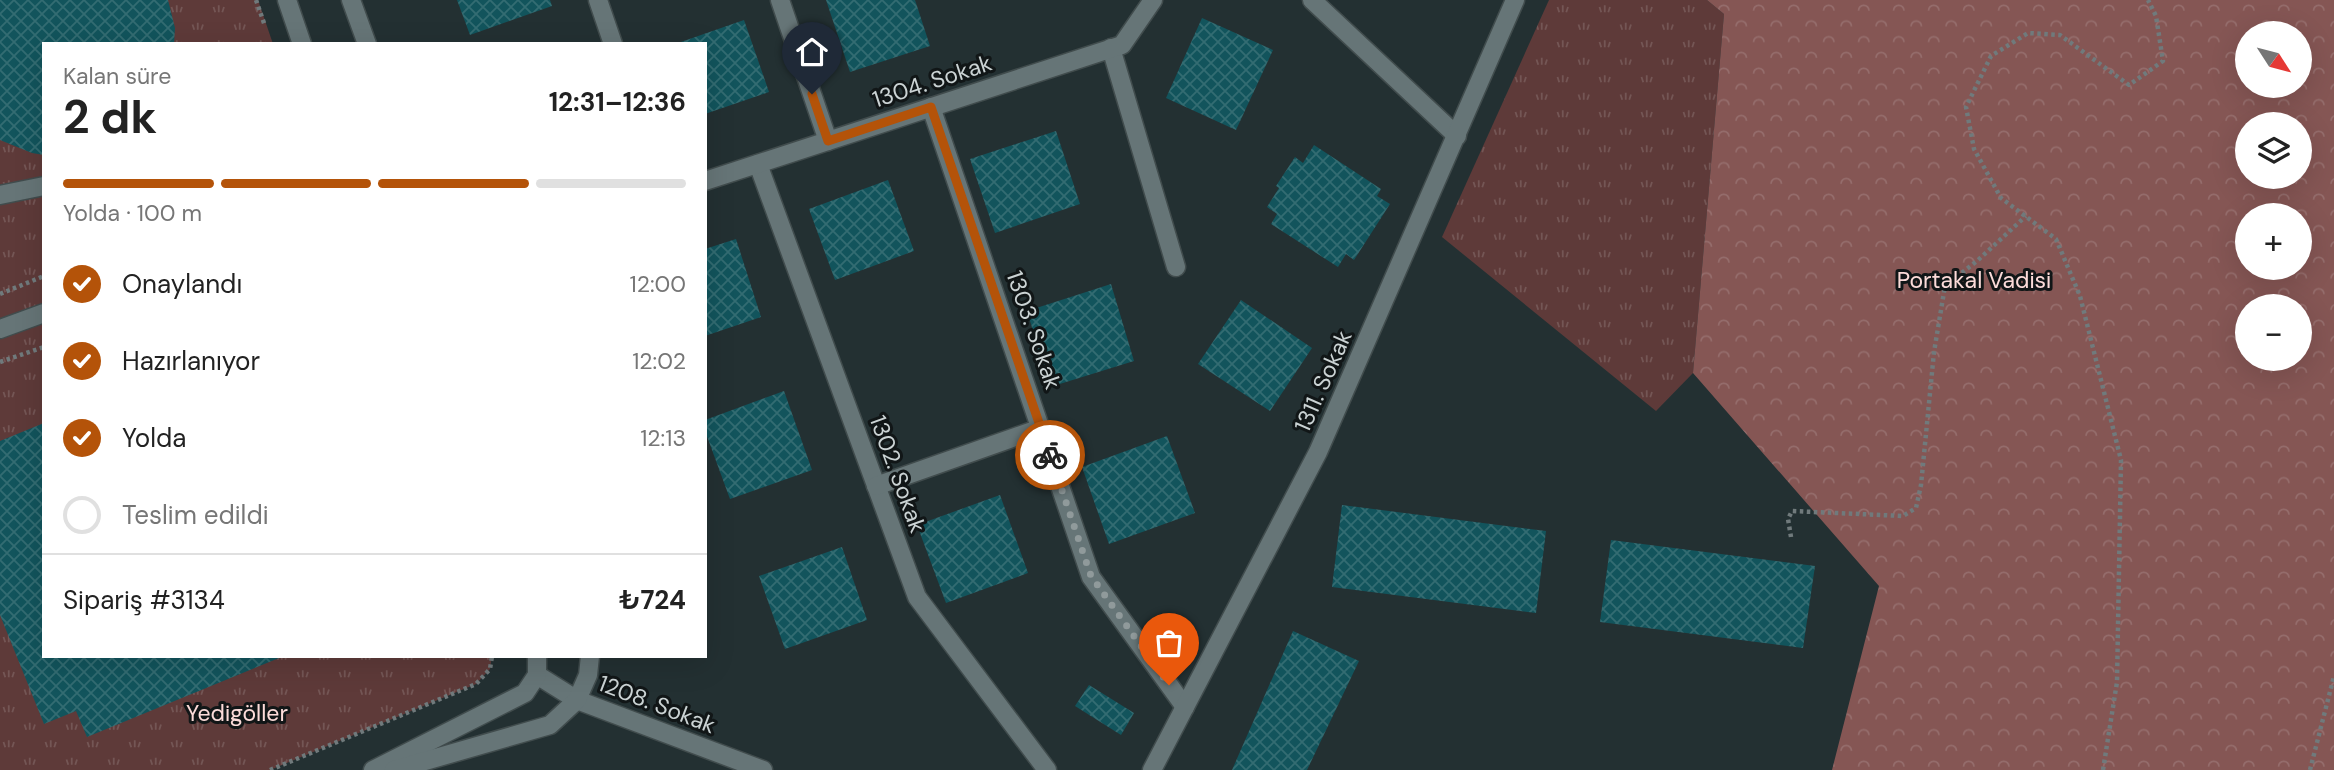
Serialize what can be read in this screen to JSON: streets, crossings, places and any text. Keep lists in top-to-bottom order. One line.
{"streets":{"street":["1304. Sokak","1303. Sokak","1311. Sokak","1302. Sokak","1208. Sokak"]},"crossings":[["1304. Sokak","1303. Sokak"],["1304. Sokak","1302. Sokak"],["1303. Sokak","1311. Sokak"]],"parks":["Portakal Vadisi","Yedigöller"],"north":"bottom right","page":{"map_buttons":["+","−"],"heading":["2 dk","Kalan süre","12:31–12:36"],"panel":["Sipariş #3134","₺724"],"bar":"Yolda · 100 m","list":[["Onaylandı","12:00"],["Hazırlanıyor","12:02"],["Yolda","12:13"],"Teslim edildi"]}}
